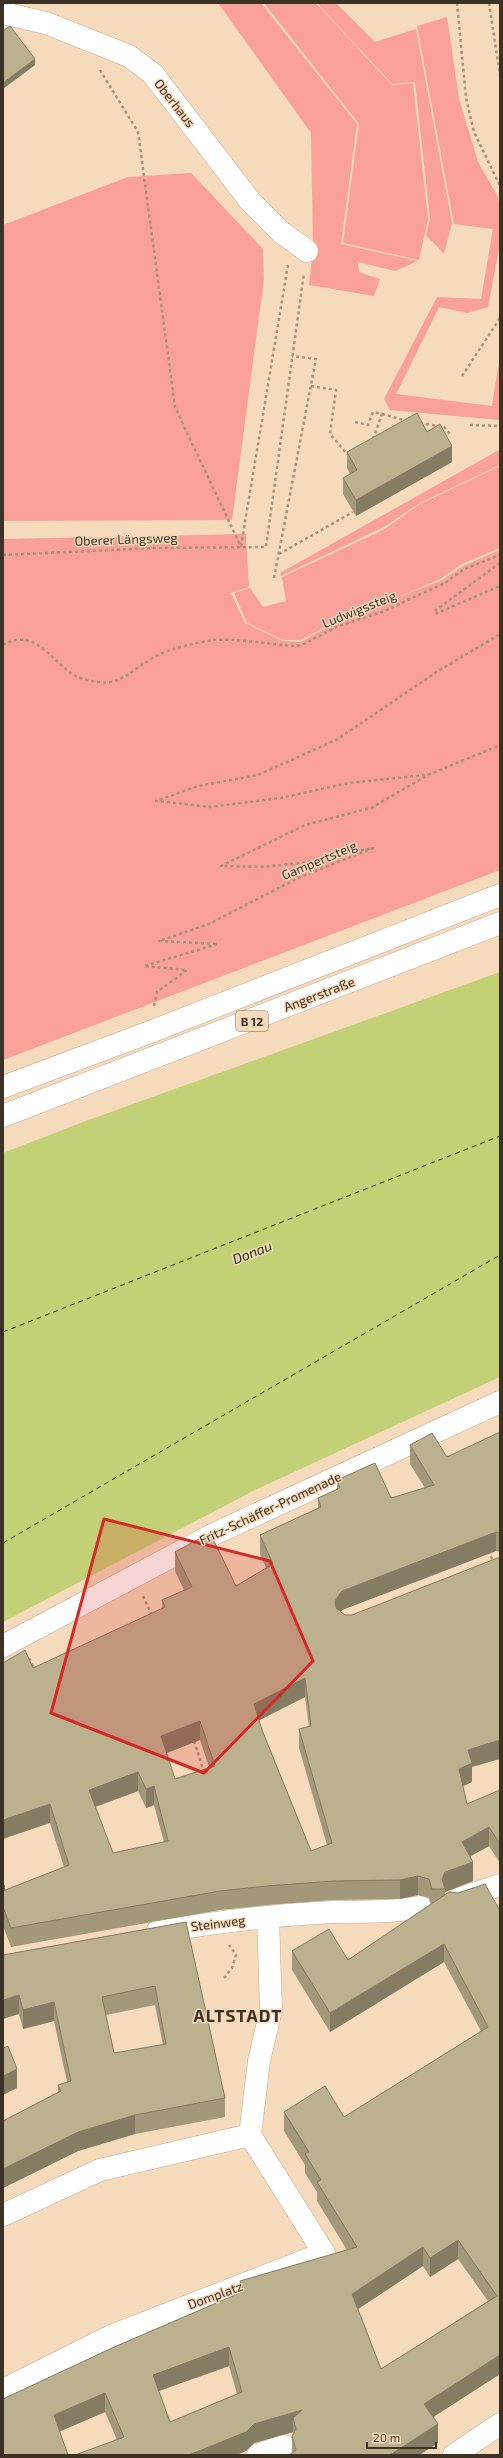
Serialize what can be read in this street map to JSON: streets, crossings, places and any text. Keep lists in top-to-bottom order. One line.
{"streets":{"street":["Oberhaus","Angerstraße","B 12","Fritz-Schäffer-Promenade","Steinweg","Domplatz"],"path":["Oberer Längsweg","Ludwigssteig","Gampertsteig"]},"crossings":[["Gampertsteig","Angerstraße"]],"districts":["ALTSTADT"],"water":["Donau"],"scale_bar":"20 m"}
